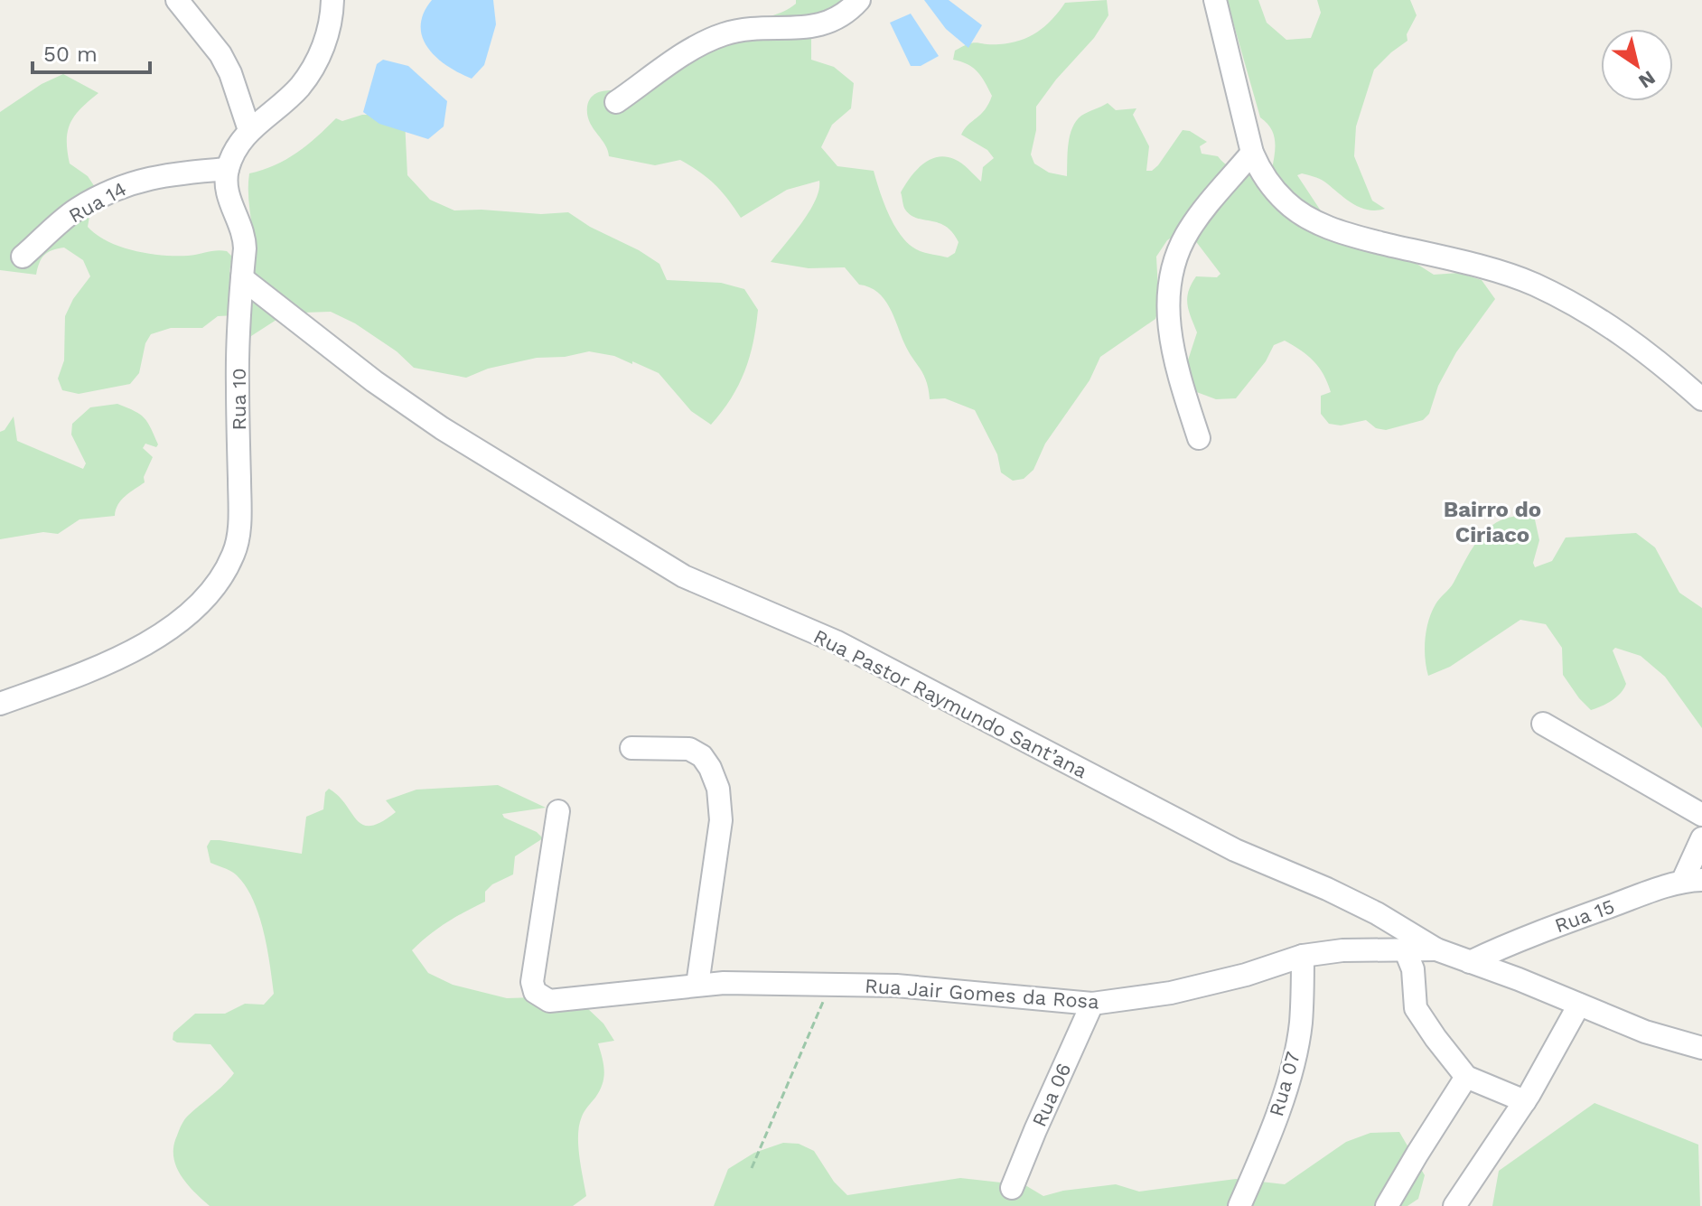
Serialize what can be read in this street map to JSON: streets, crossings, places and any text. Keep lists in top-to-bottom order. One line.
{"streets":{"street":["Rua 14","Rua 10","Rua Pastor Raymundo Sant’ana","Rua 15","Rua Jair Gomes da Rosa","Rua 07","Rua 06"]},"crossings":[["Rua 14","Rua 10"],["Rua 10","Rua Pastor Raymundo Sant’ana"],["Rua Pastor Raymundo Sant’ana","Rua 15"],["Rua Pastor Raymundo Sant’ana","Rua Jair Gomes da Rosa"],["Rua Jair Gomes da Rosa","Rua 07"],["Rua Jair Gomes da Rosa","Rua 06"]],"districts":["Bairro do Ciriaco"],"scale_bar":"50 m","north":"bottom right"}
